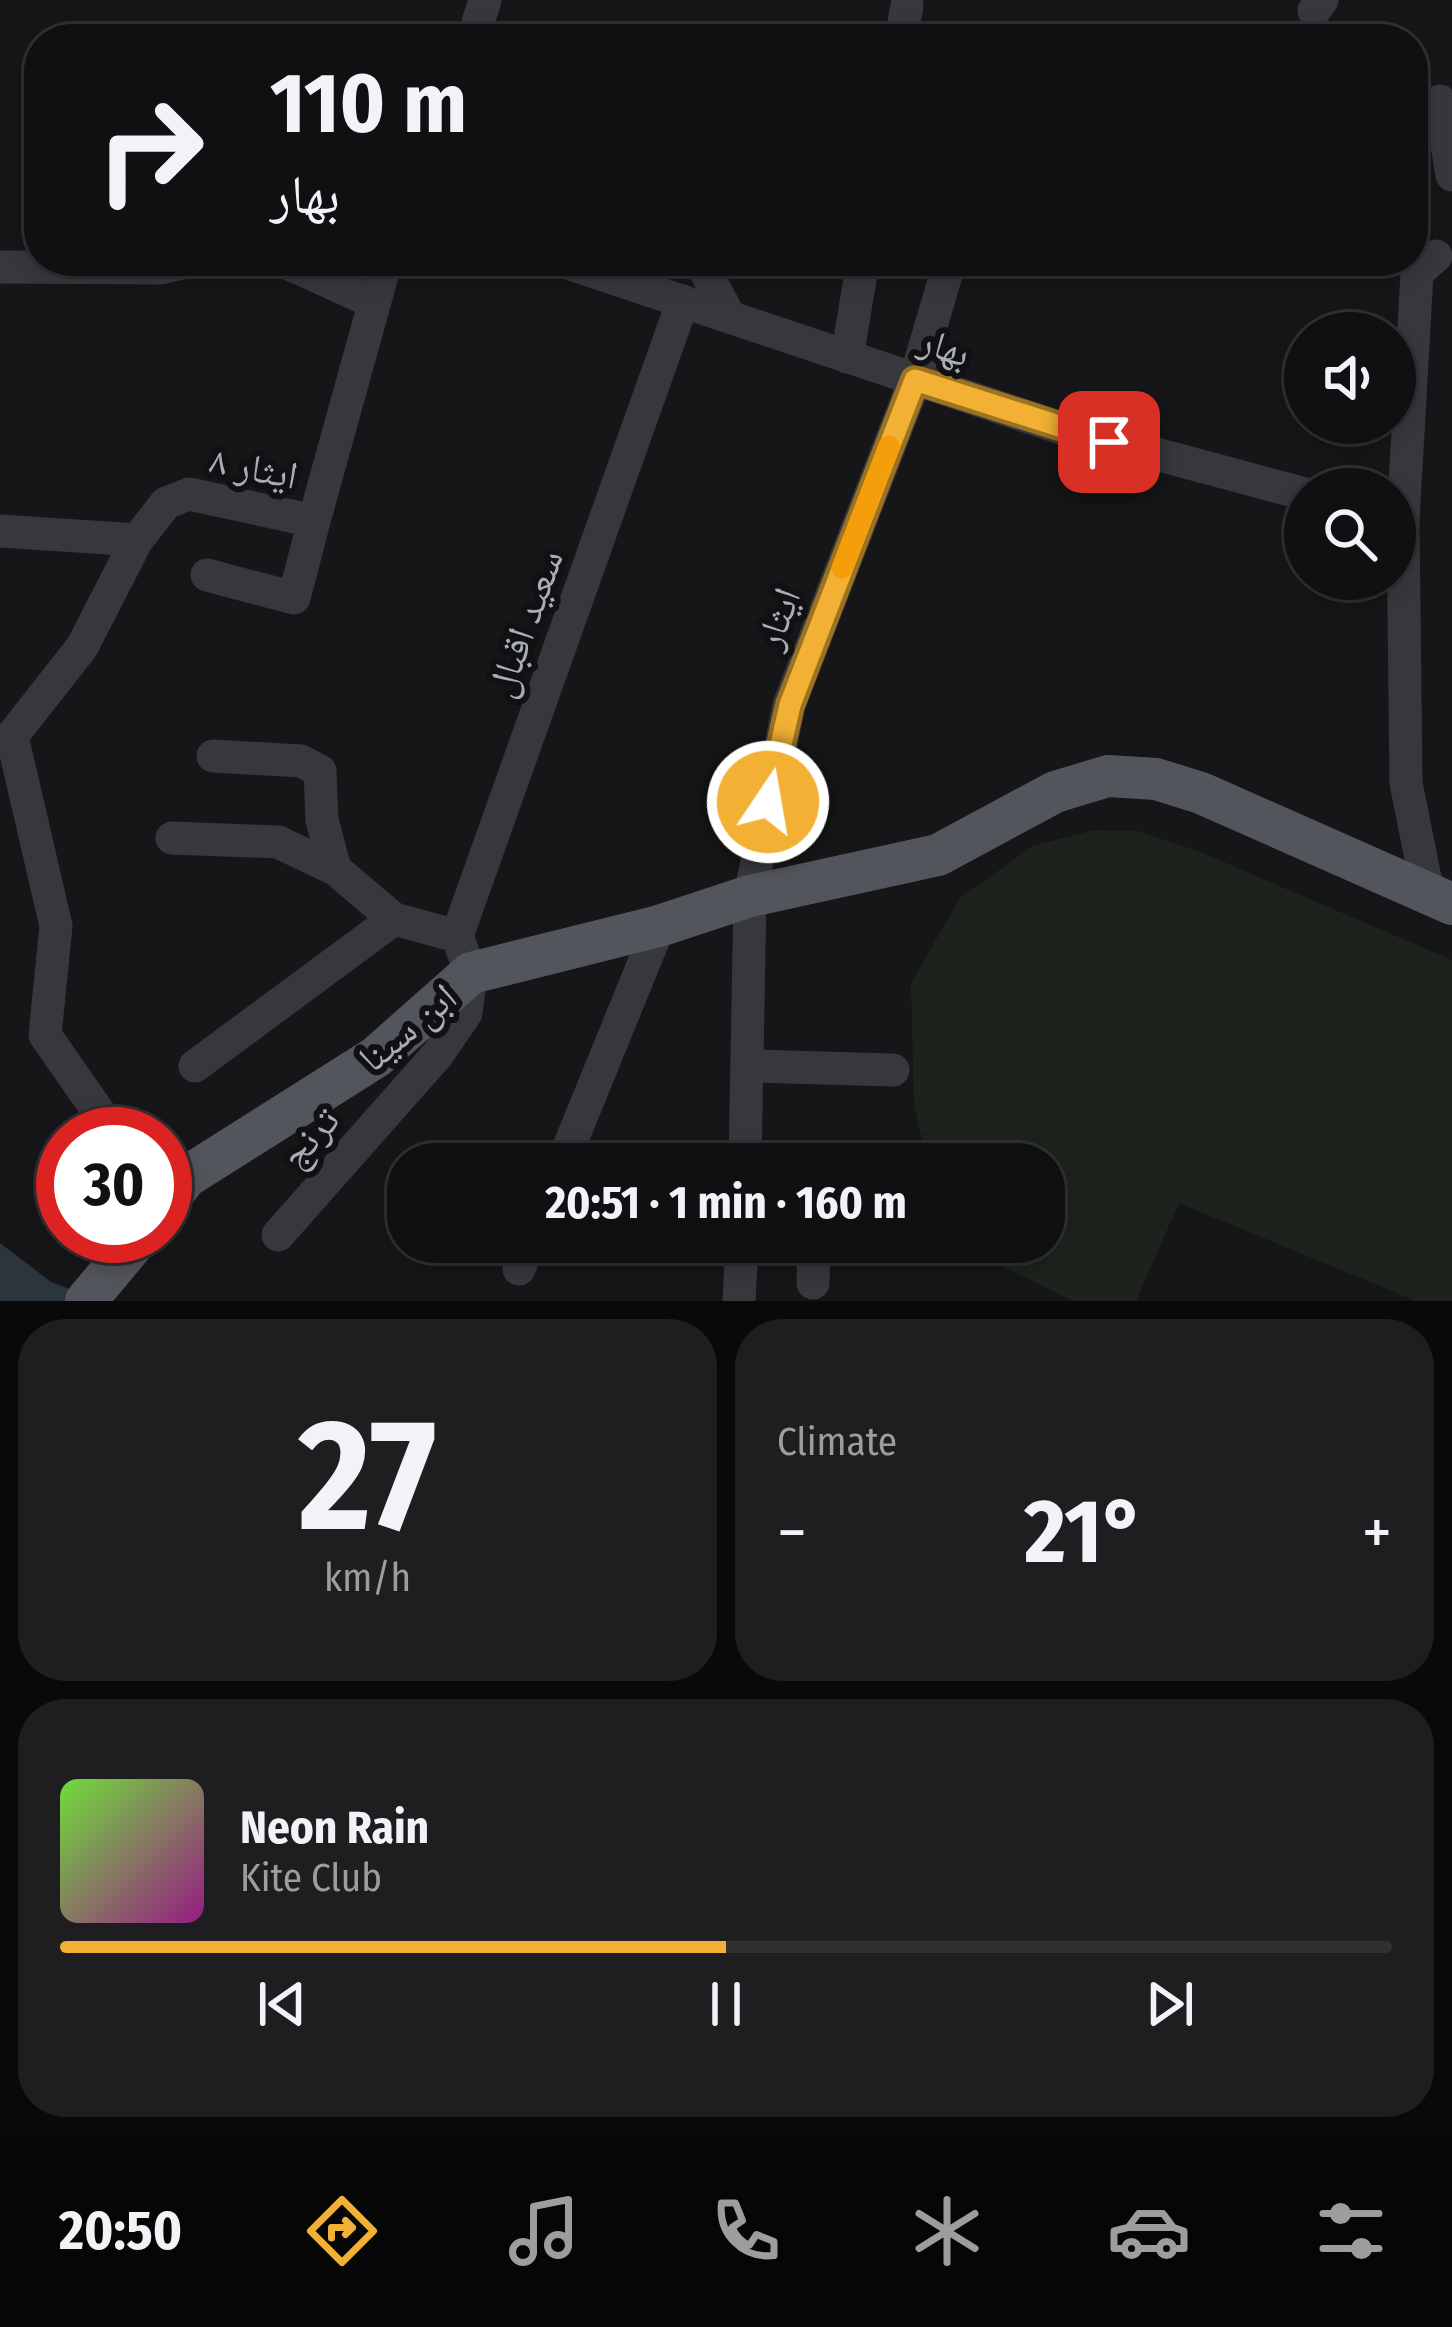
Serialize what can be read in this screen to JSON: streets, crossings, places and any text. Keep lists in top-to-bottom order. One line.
{"streets":{"main road":["ابن سینا"],"street":["بهار","ایثار ۸","ایثار","سعید اقبال","ترنج"]},"crossings":[["بهار","ایثار"],["بهار","سعید اقبال"],["ایثار","ابن سینا"],["سعید اقبال","ابن سینا"],["سعید اقبال","ترنج"],["ابن سینا","ترنج"]],"page":{"turn":["110 m","بهار"],"limit":"30","trip":"20:51 · 1 min · 160 m","tile":[["27","km/h"],"Climate"],"heat":["−","21°","+"],"song":["Neon Rain","Kite Club"],"tabs":"20:50"}}
